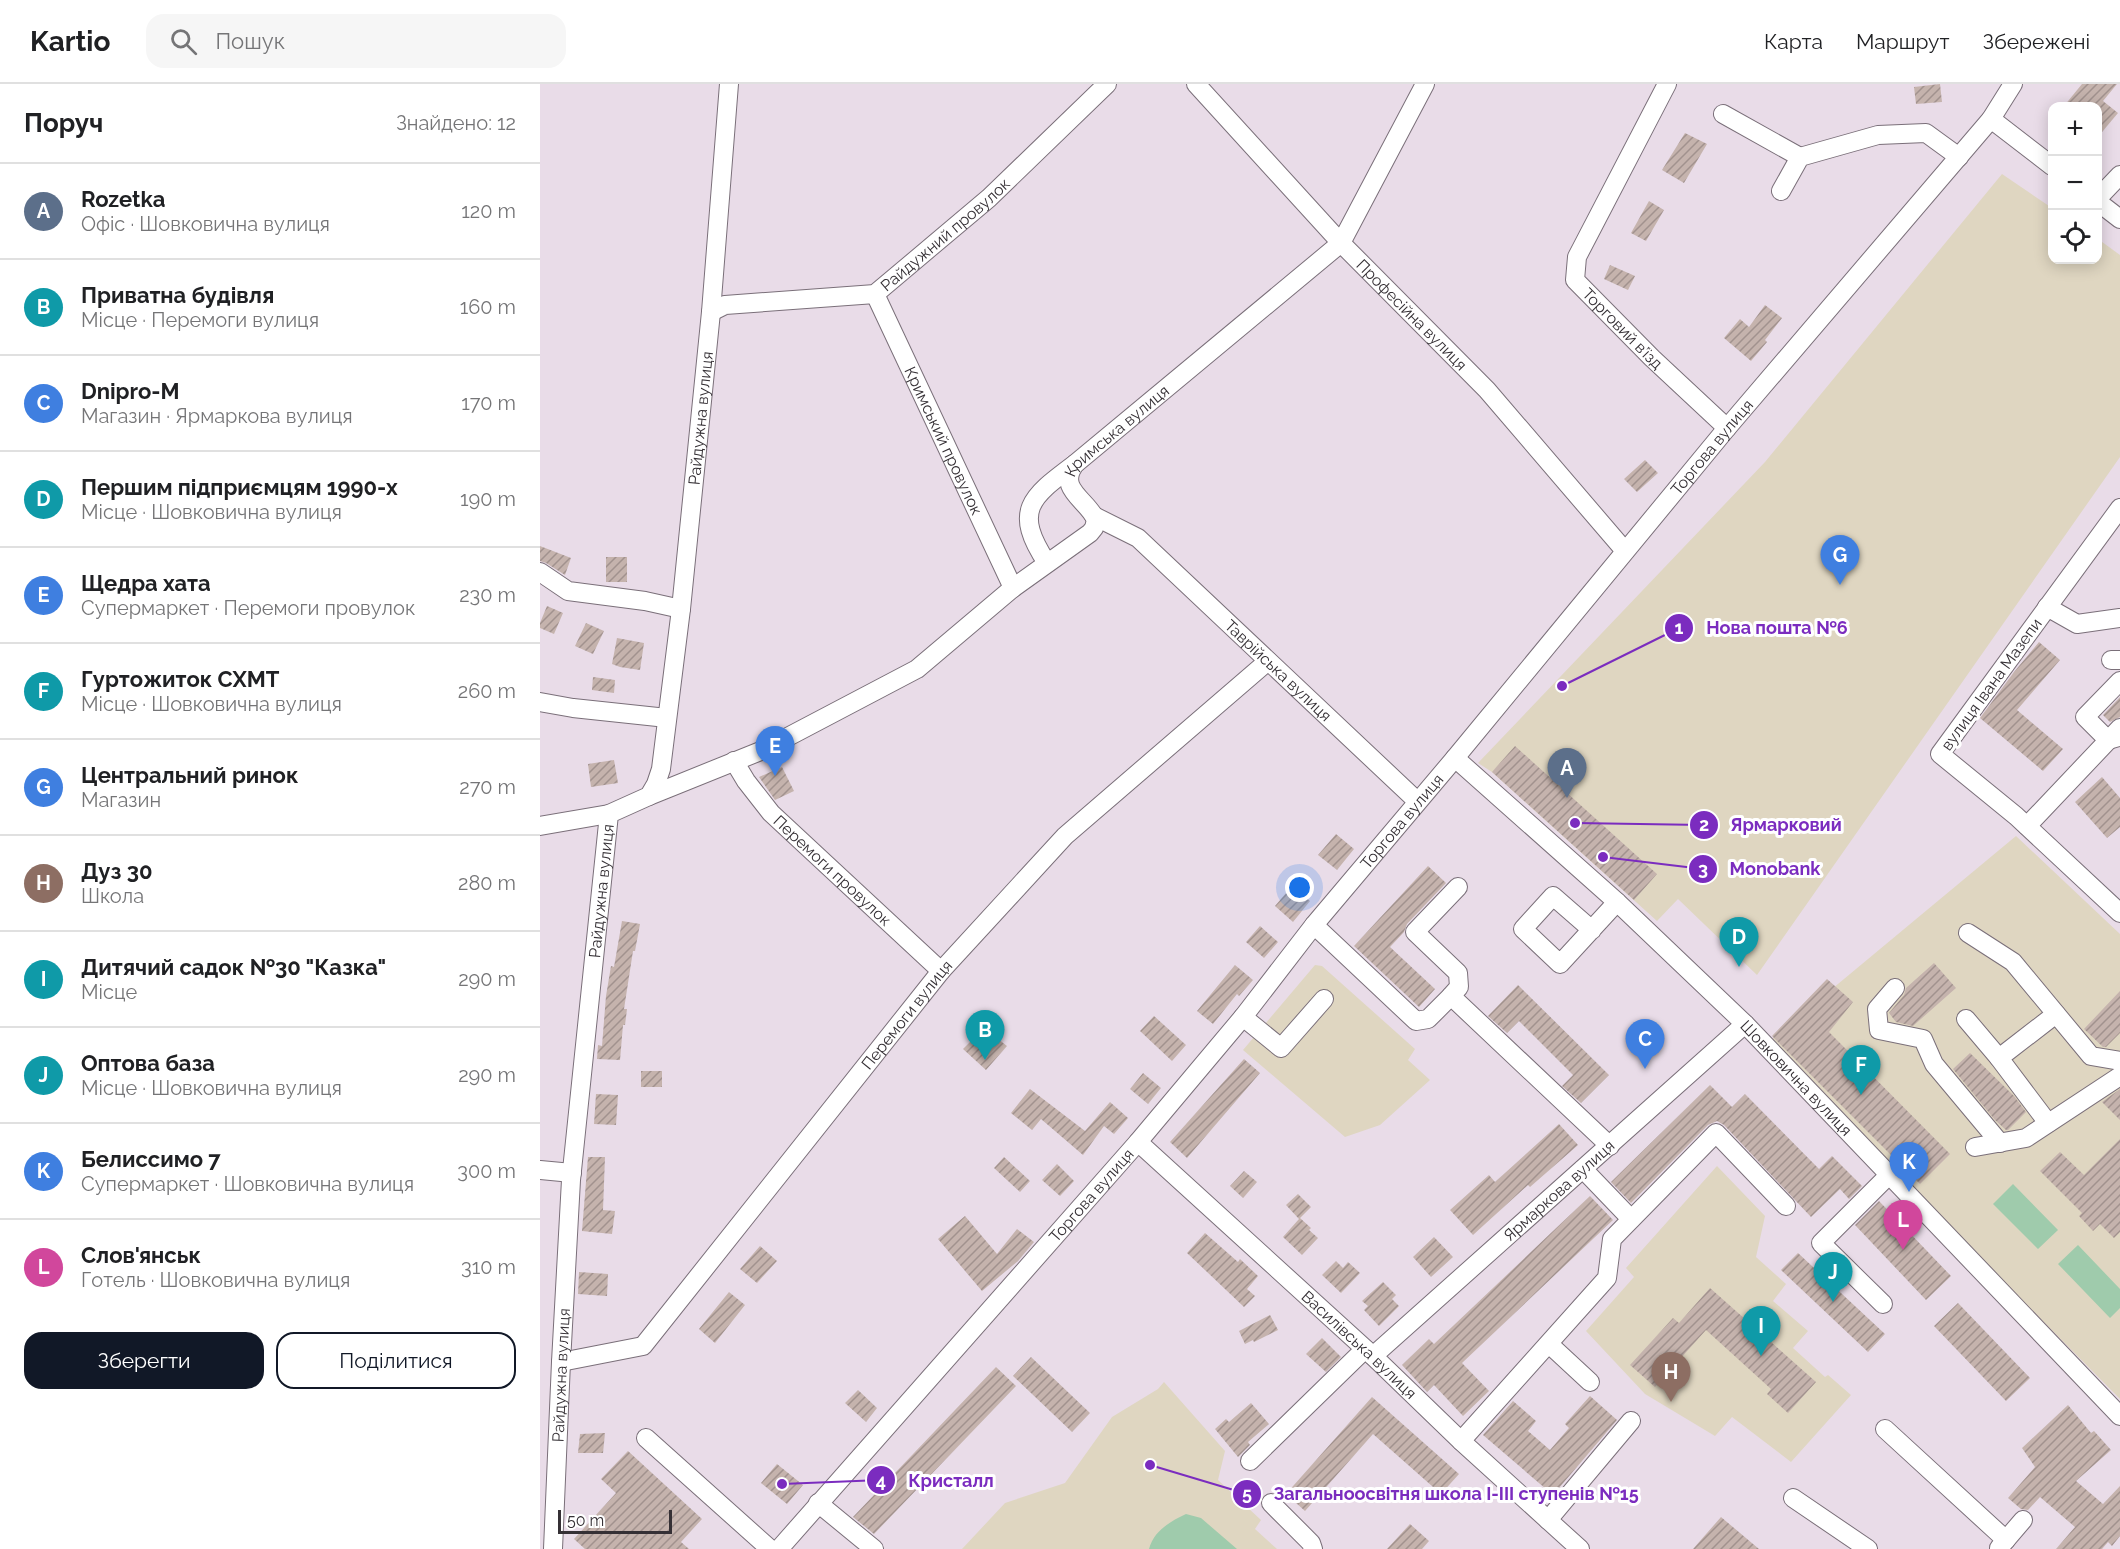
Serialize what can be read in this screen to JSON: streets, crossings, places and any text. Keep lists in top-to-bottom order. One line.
{"streets":{"street":["Райдужний провулок","Професійна вулиця","Торговий в’їзд","Райдужна вулиця","Кримська вулиця","Кримський провулок","Торгова вулиця","Таврійська вулиця","вулиця Івана Мазепи","Перемоги провулок","Перемоги вулиця","Шовковична вулиця","Ярмаркова вулиця","Василівська вулиця"]},"crossings":[["Райдужний провулок","Райдужна вулиця"],["Райдужний провулок","Кримський провулок"],["Професійна вулиця","Кримська вулиця"],["Професійна вулиця","Торгова вулиця"],["Торговий в’їзд","Торгова вулиця"],["Райдужна вулиця","Перемоги вулиця"],["Кримська вулиця","Таврійська вулиця"],["Торгова вулиця","Таврійська вулиця"],["Торгова вулиця","Шовковична вулиця"],["Торгова вулиця","Василівська вулиця"],["Таврійська вулиця","Перемоги вулиця"],["Перемоги провулок","Перемоги вулиця"],["Шовковична вулиця","Ярмаркова вулиця"],["Ярмаркова вулиця","Василівська вулиця"]],"places":["Нова пошта №6","Ярмарковий","Monobank","Загальноосвітня школа І-ІІІ ступенів №15","Кристалл"],"scale_bar":"50 m","page":{"header":"Kartio","search":"Пошук","nav":["Карта","Маршрут","Збережені"],"heading":["Поруч","Знайдено: 12"],"map_buttons":["+","−"],"list":[{"mark":"A","name":"Rozetka","note":"Офіс · Шовковична вулиця","value":"120 m"},{"mark":"B","name":"Приватна будівля","note":"Місце · Перемоги вулиця","value":"160 m"},{"mark":"C","name":"Dnipro-M","note":"Магазин · Ярмаркова вулиця","value":"170 m"},{"mark":"D","name":"Першим підприємцям 1990-х","note":"Місце · Шовковична вулиця","value":"190 m"},{"mark":"E","name":"Щедра хата","note":"Супермаркет · Перемоги провулок","value":"230 m"},{"mark":"F","name":"Гуртожиток СХМТ","note":"Місце · Шовковична вулиця","value":"260 m"},{"mark":"G","name":"Центральний ринок","note":"Магазин","value":"270 m"},{"mark":"H","name":"Дуз 30","note":"Школа","value":"280 m"},{"mark":"I","name":"Дитячий садок №30 \"Казка\"","note":"Місце","value":"290 m"},{"mark":"J","name":"Оптова база","note":"Місце · Шовковична вулиця","value":"290 m"},{"mark":"K","name":"Белиссимо 7","note":"Супермаркет · Шовковична вулиця","value":"300 m"},{"mark":"L","name":"Слов'янськ","note":"Готель · Шовковична вулиця","value":"310 m"}],"pins":["G","E","A","D","B","C","F","K","L","J","I","H"],"buttons":["Зберегти","Поділитися"],"scale":"50 m"}}
